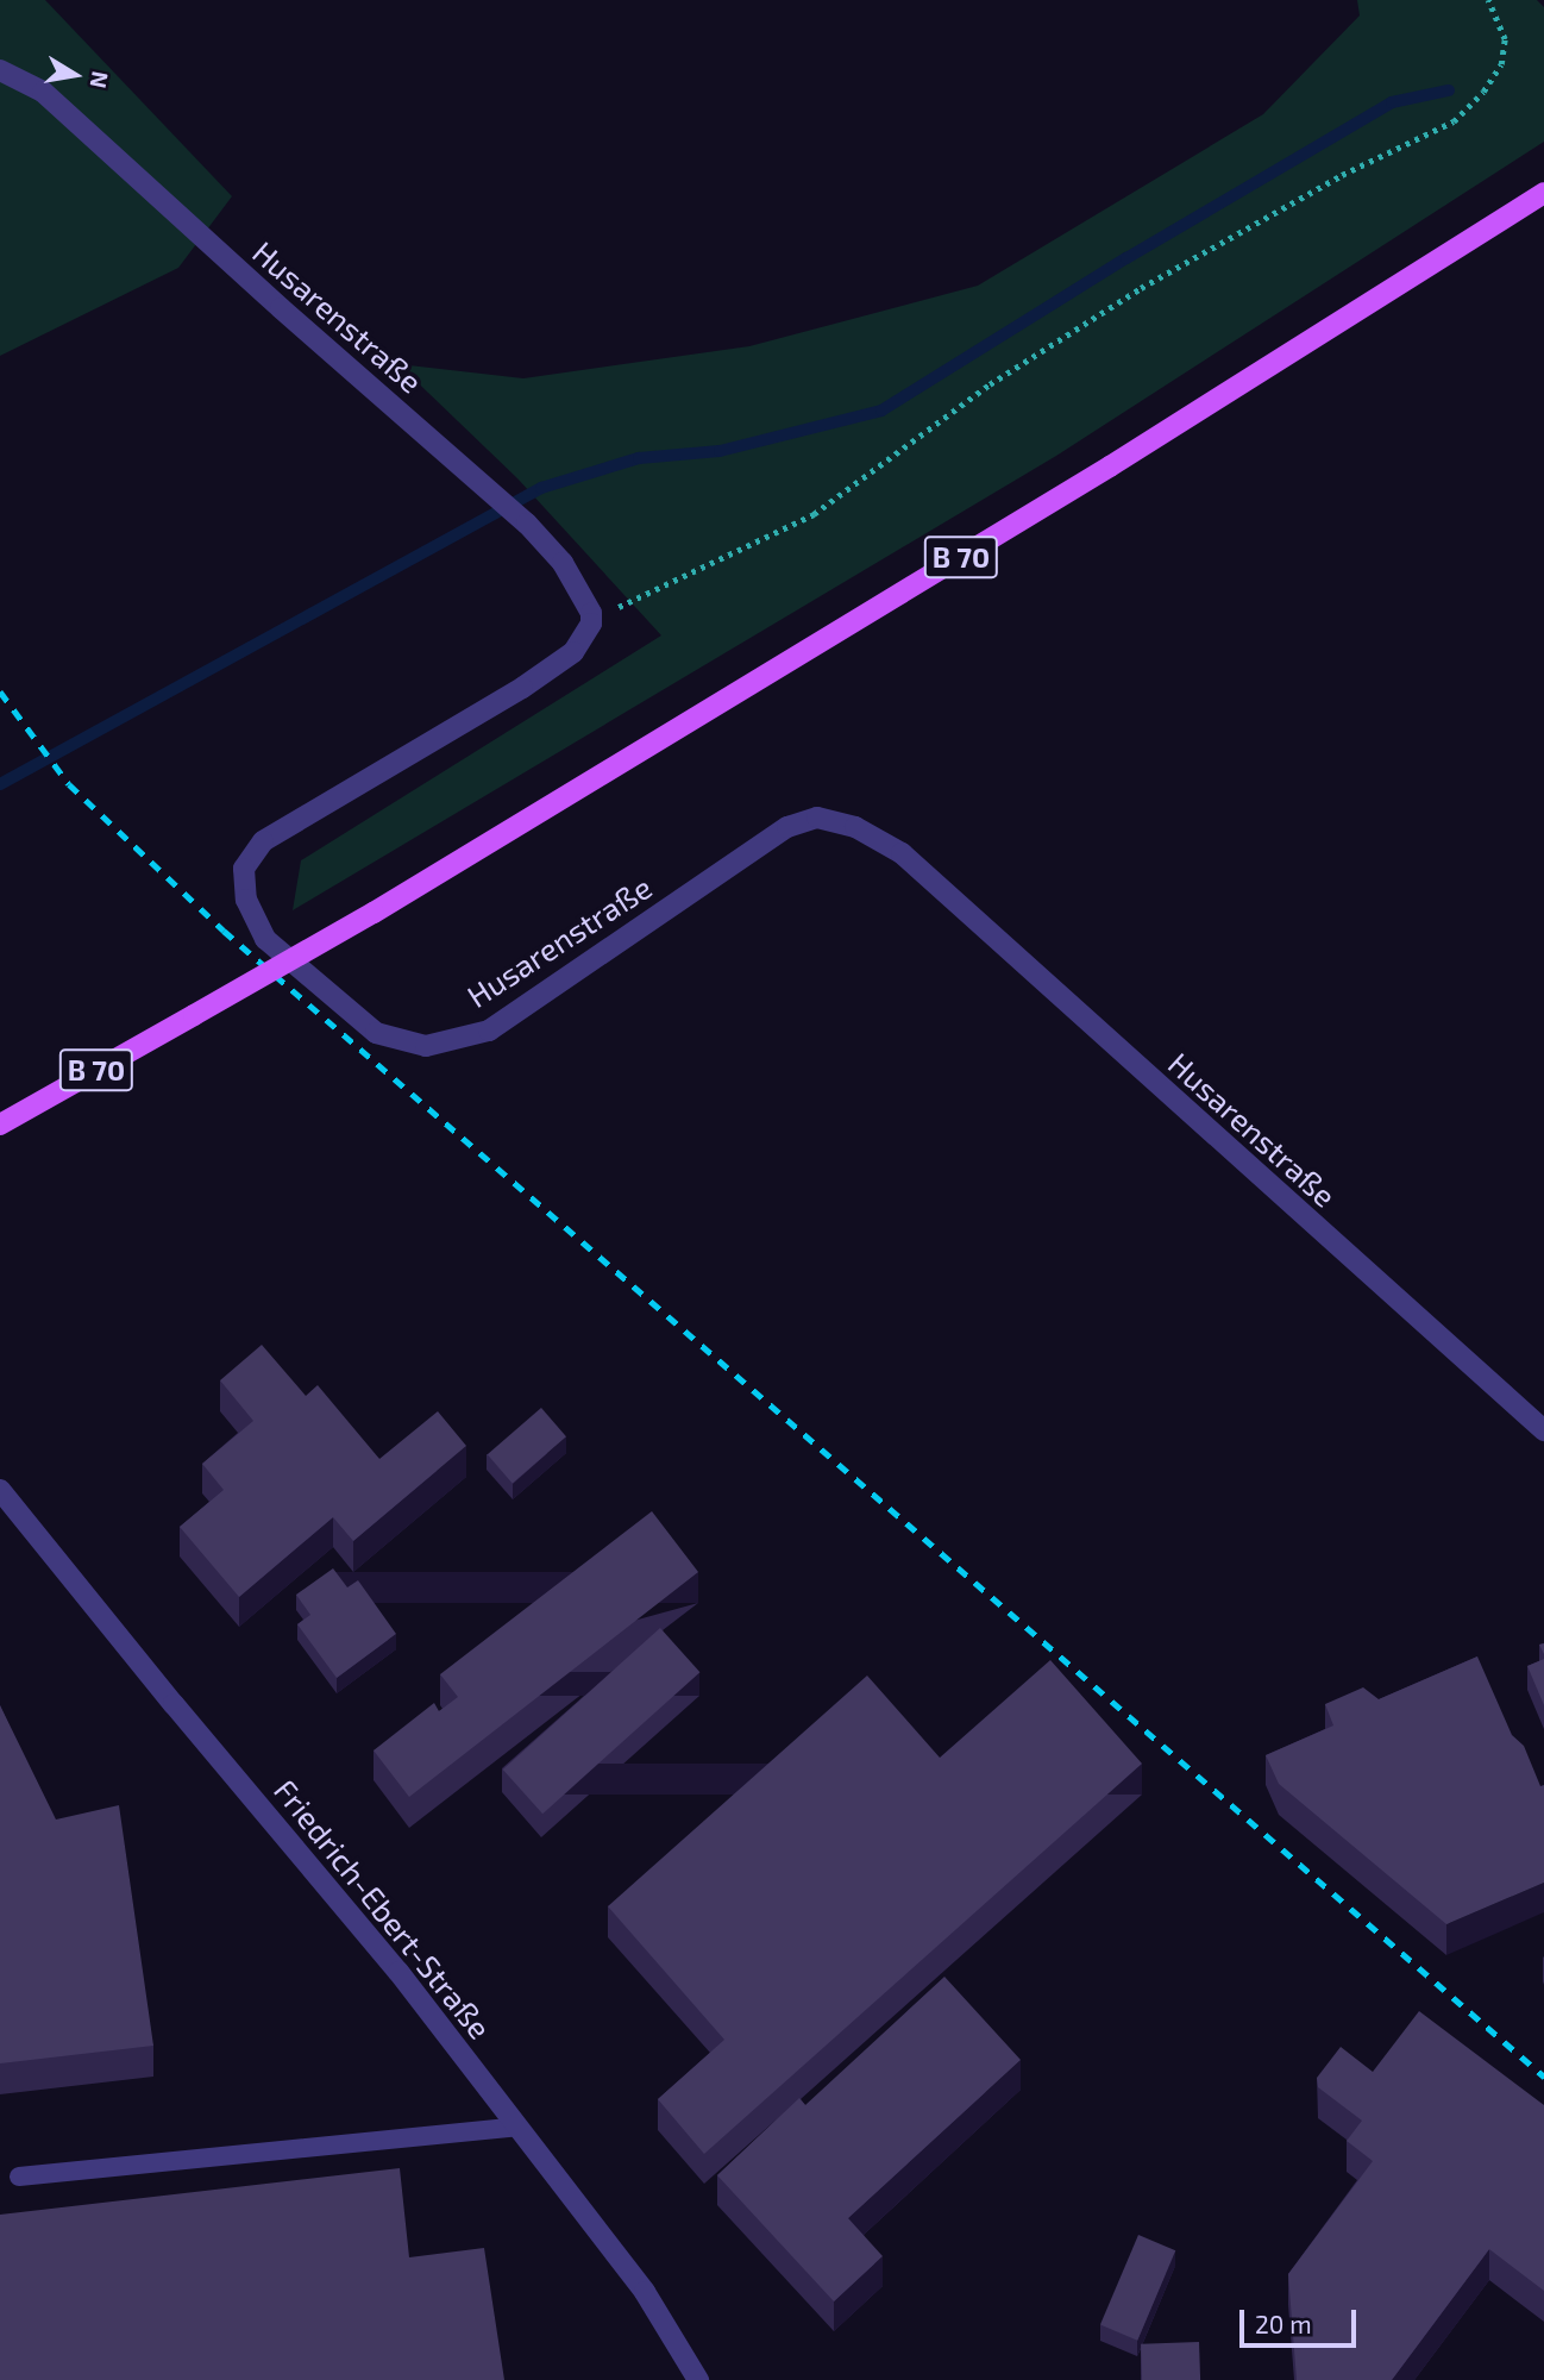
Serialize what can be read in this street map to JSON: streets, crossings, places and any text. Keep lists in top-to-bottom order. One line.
{"streets":{"main road":["B 70"],"street":["Husarenstraße","Friedrich-Ebert-Straße"]},"scale_bar":"20 m","north":"right"}
